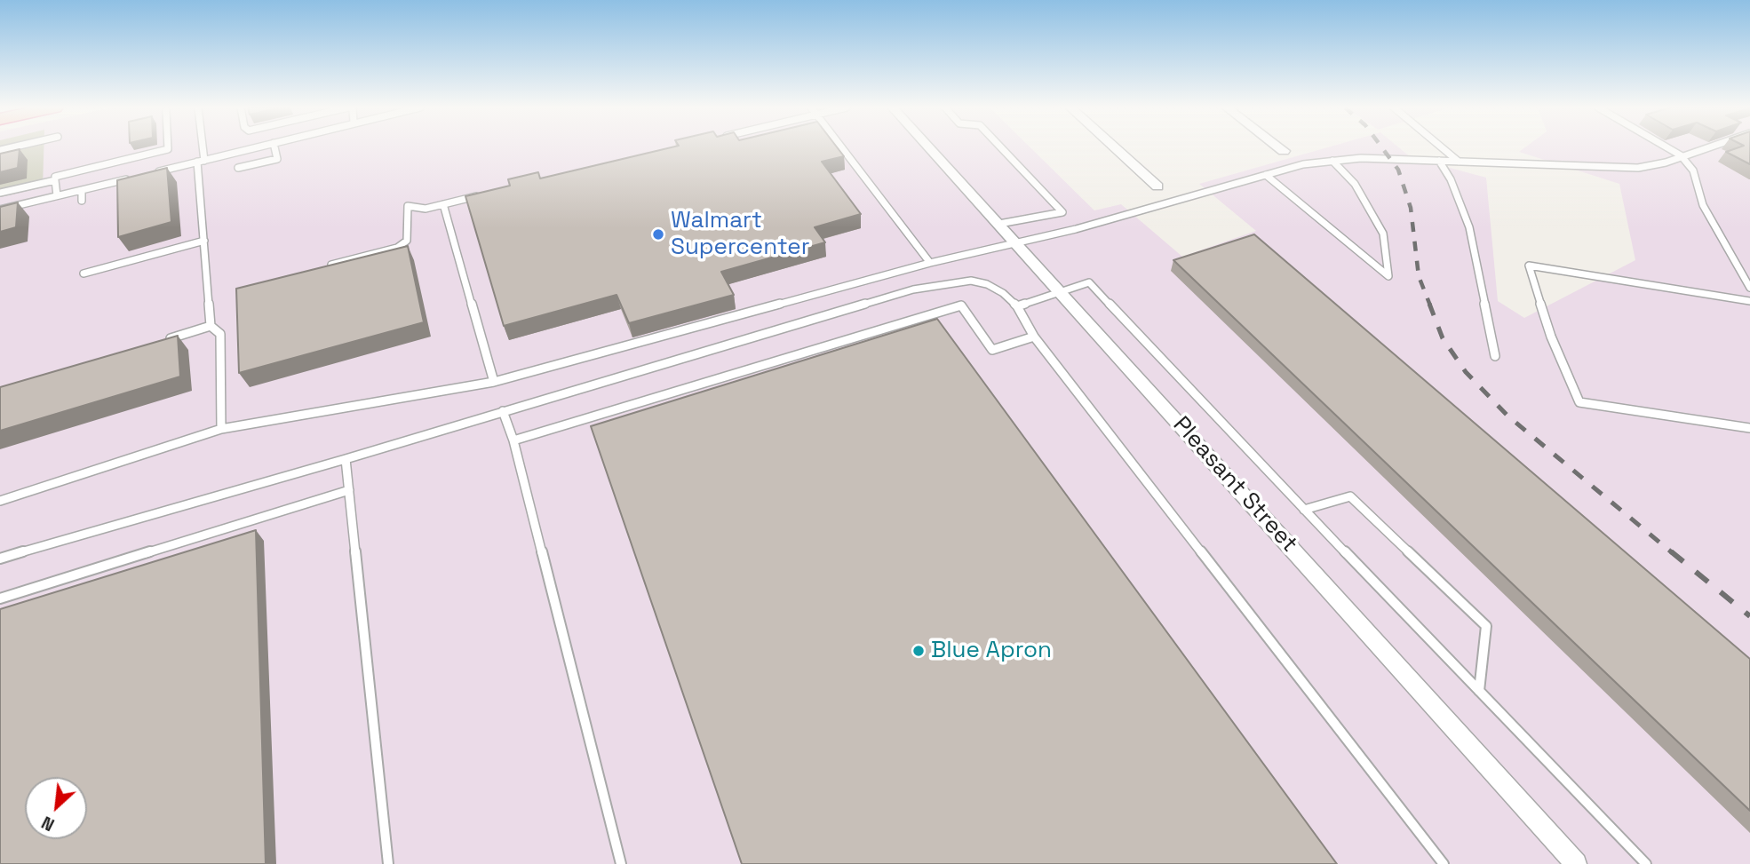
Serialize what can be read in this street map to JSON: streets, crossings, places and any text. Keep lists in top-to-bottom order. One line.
{"streets":{"street":["Pleasant Street"]},"places":["Walmart Supercenter","Blue Apron"],"north":"bottom left"}
